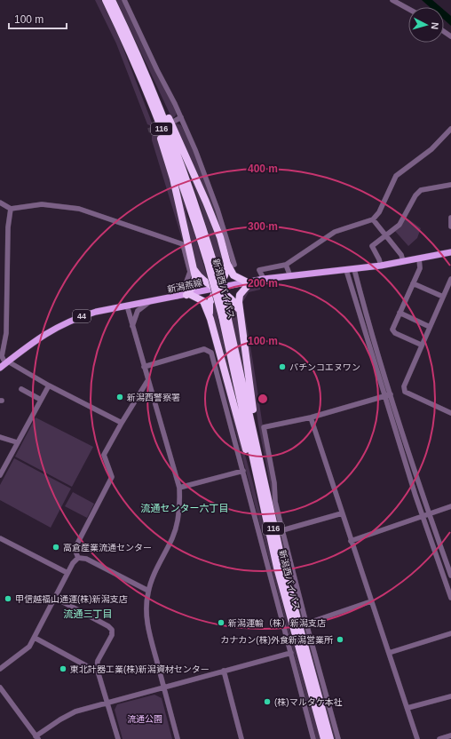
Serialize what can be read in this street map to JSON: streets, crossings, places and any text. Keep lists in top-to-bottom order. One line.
{"streets":{"highway":["116","新潟西バイパス"],"main road":["新潟燕線","44"]},"districts":["流通センター六丁目","流通三丁目"],"parks":["流通公園"],"places":["パチンコエヌワン","新潟西警察署","高倉産業流通センター","甲信越福山通運(株)新潟支店","新潟運輸（株）新潟支店","カナカン(株)外食新潟営業所","東北計器工業(株)新潟資材センター","(株)マルタケ本社"],"scale_bar":"100 m","north":"right","rings":["400 m","300 m","200 m","100 m"]}
